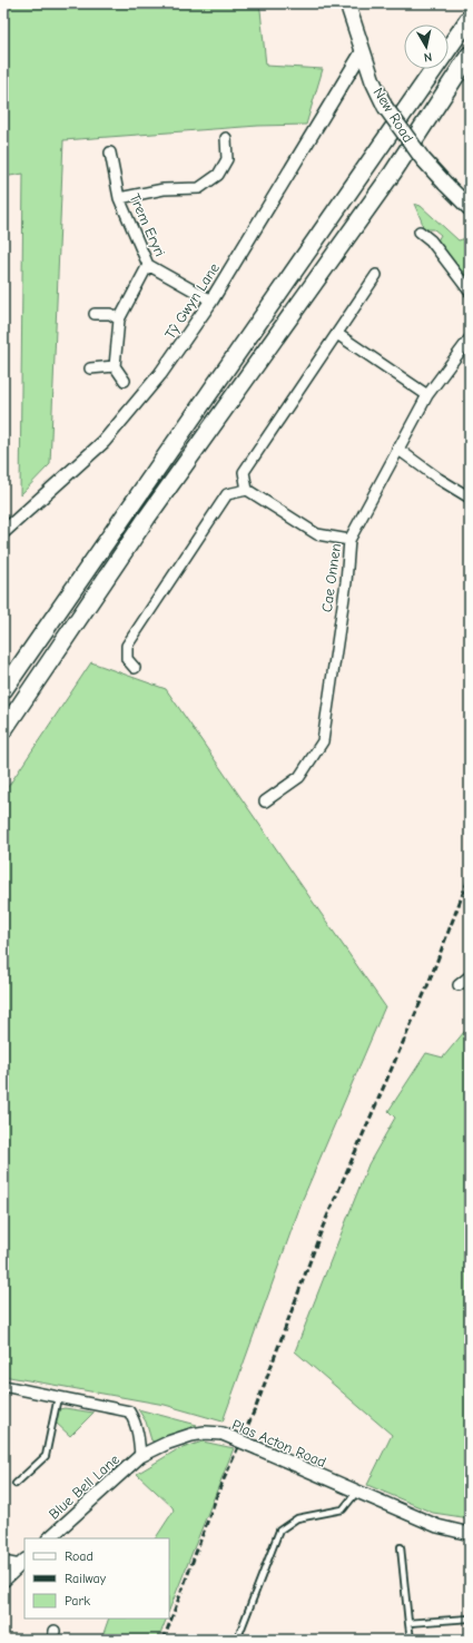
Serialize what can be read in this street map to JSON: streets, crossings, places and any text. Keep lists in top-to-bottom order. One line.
{"streets":{"main road":["New Road"],"street":["Trem Eryri","Tŷ Gwyn Lane","Cae Onnen","Plas Acton Road","Blue Bell Lane"]},"crossings":[["New Road","Tŷ Gwyn Lane"],["Trem Eryri","Tŷ Gwyn Lane"],["Plas Acton Road","Blue Bell Lane"]],"legend":["Road","Railway","Park"],"north":"bottom"}
